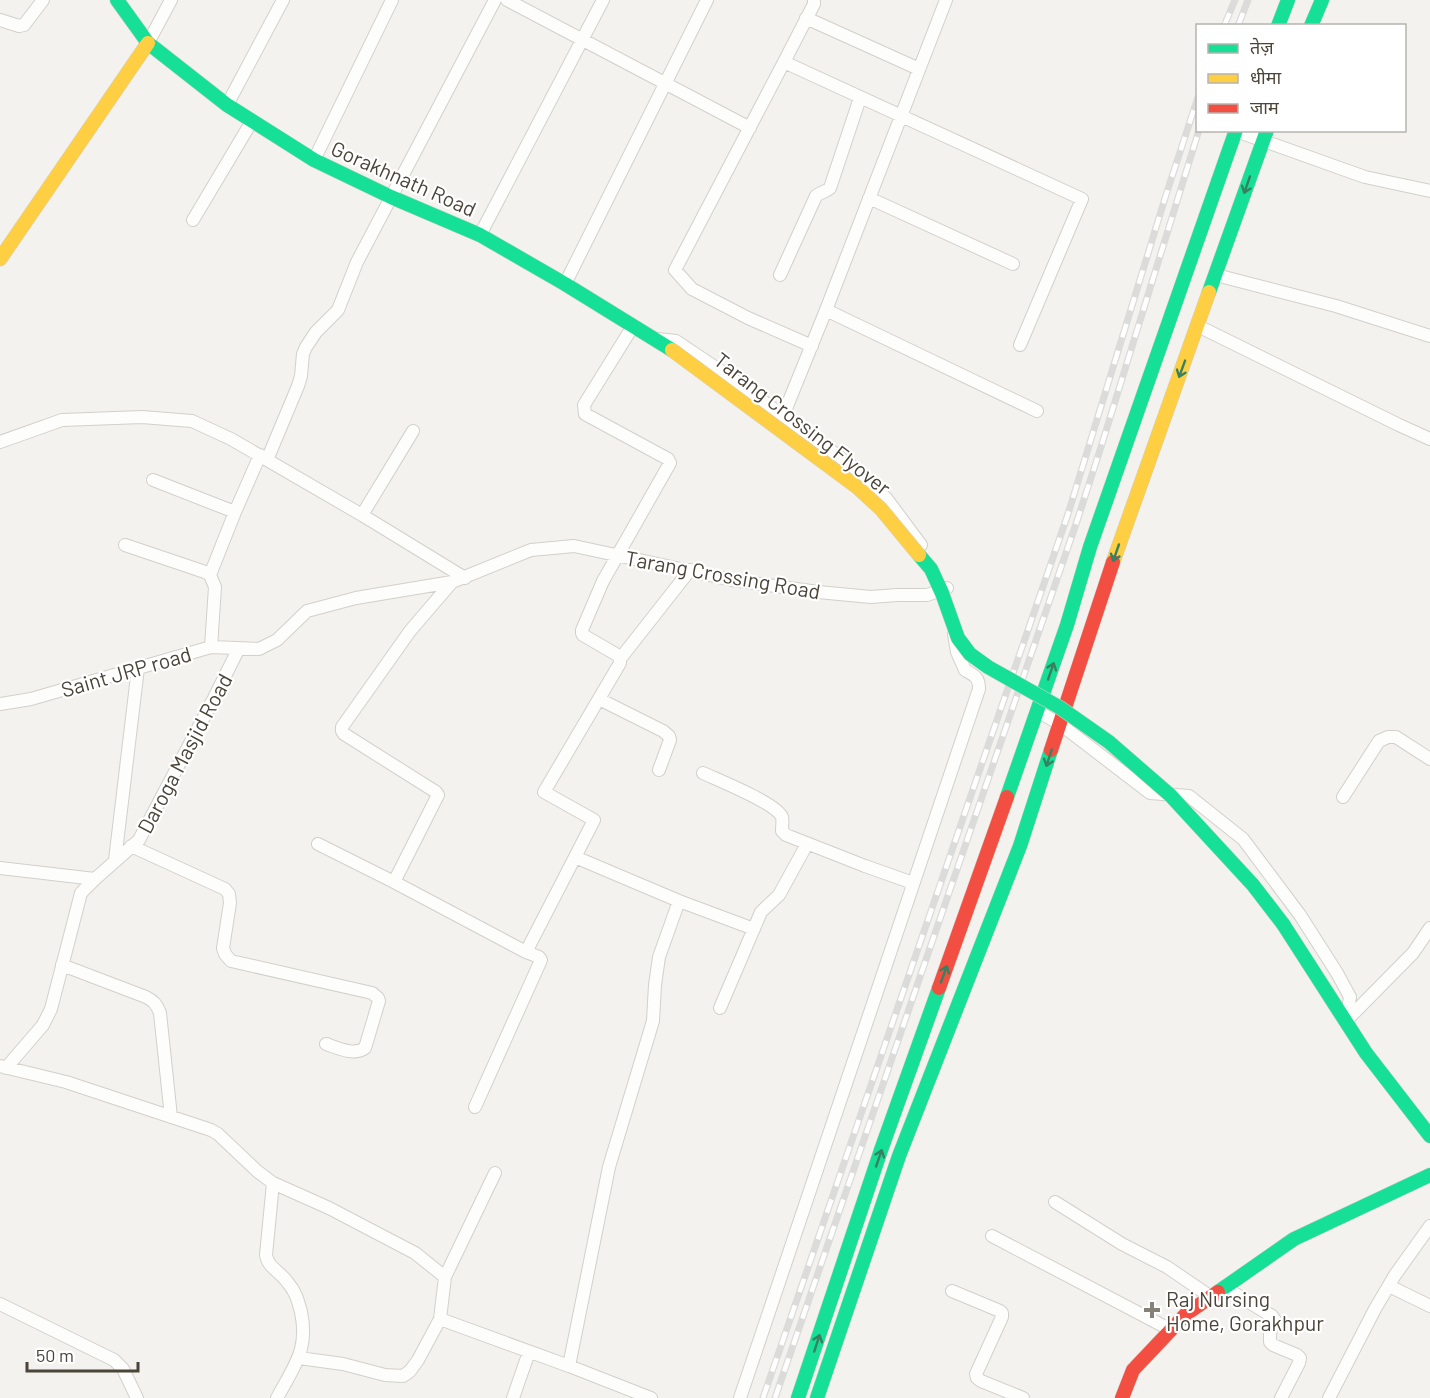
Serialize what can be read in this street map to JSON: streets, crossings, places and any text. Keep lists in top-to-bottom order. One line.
{"streets":{"main road":["Gorakhnath Road","Tarang Crossing Flyover"],"street":["Tarang Crossing Road","Saint JRP road","Daroga Masjid Road"]},"crossings":[["Gorakhnath Road","Tarang Crossing Flyover"],["Tarang Crossing Road","Saint JRP road"],["Saint JRP road","Daroga Masjid Road"]],"places":{"health":["Raj Nursing Home, Gorakhpur"]},"legend":["तेज़","धीमा","जाम"],"scale_bar":"50 m"}
